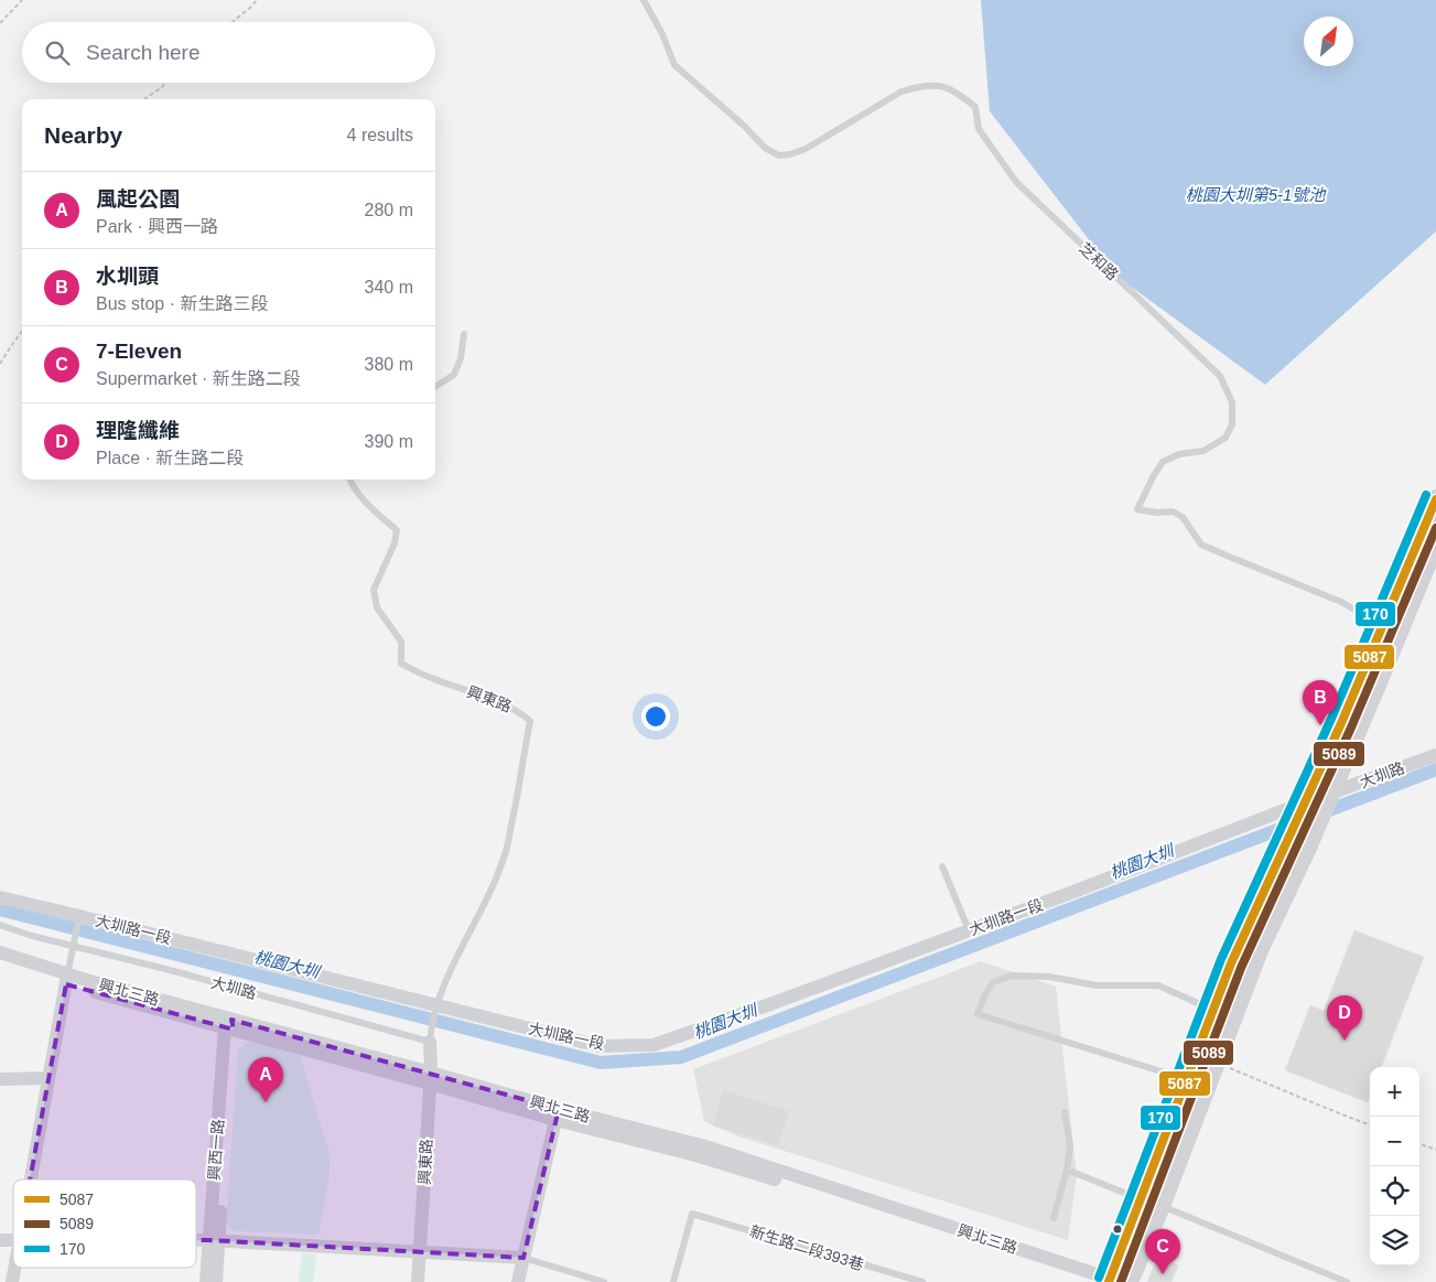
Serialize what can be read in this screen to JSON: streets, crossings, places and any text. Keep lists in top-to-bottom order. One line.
{"streets":{"street":["興東路","大圳路","大圳路一段","興北三路","興西一路"],"lane":["芝和路","新生路二段393巷"]},"crossings":[["興東路","大圳路"],["興東路","大圳路一段"],["興東路","興北三路"],["興北三路","興西一路"]],"water":["桃園大圳第5-1號池","桃園大圳"],"lines":["transit line 170","transit line 5087","transit line 5089"],"legend":["5087","5089","170"],"north":"top right","page":{"search":"Search here","heading":["Nearby","4 results"],"list":[{"mark":"A","name":"風起公園","note":"Park · 興西一路","value":"280 m"},{"mark":"B","name":"水圳頭","note":"Bus stop · 新生路三段","value":"340 m"},{"mark":"C","name":"7-Eleven","note":"Supermarket · 新生路二段","value":"380 m"},{"mark":"D","name":"理隆纖維","note":"Place · 新生路二段","value":"390 m"}],"pins":["B","D","A","C"],"map_buttons":["+","−"]}}
